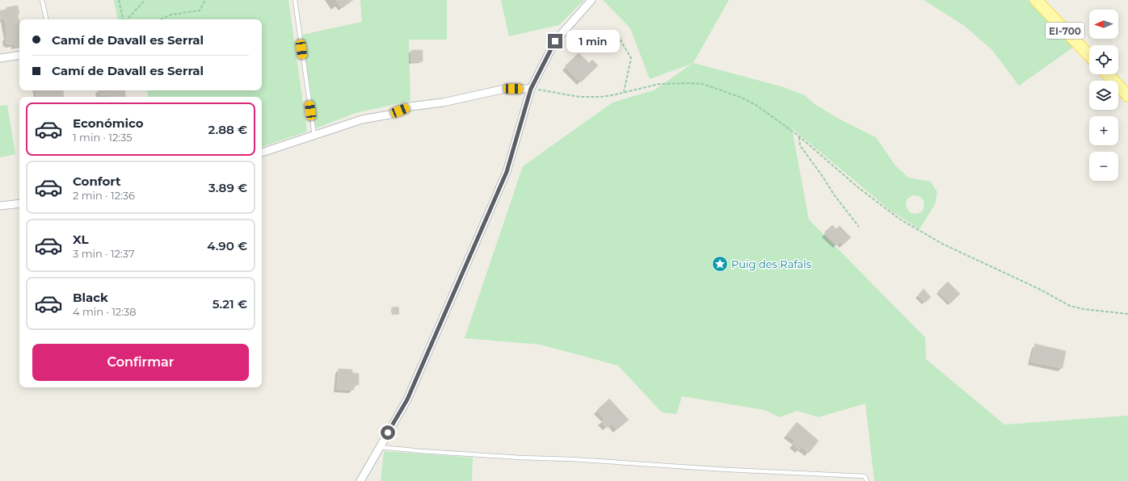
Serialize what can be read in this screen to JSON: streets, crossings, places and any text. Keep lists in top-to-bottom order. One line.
{"streets":{"main road":["EI-700"]},"places":{"place":["Puig des Rafals"]},"north":"left","page":{"map_buttons":["+","−"],"banner":["Camí de Davall es Serral","Camí de Davall es Serral"],"bubble":"1 min","list":[{"name":"Económico","note":"1 min · 12:35","value":"2.88 €"},{"name":"Confort","note":"2 min · 12:36","value":"3.89 €"},{"name":"XL","note":"3 min · 12:37","value":"4.90 €"},{"name":"Black","note":"4 min · 12:38","value":"5.21 €"}],"buttons":"Confirmar"}}
